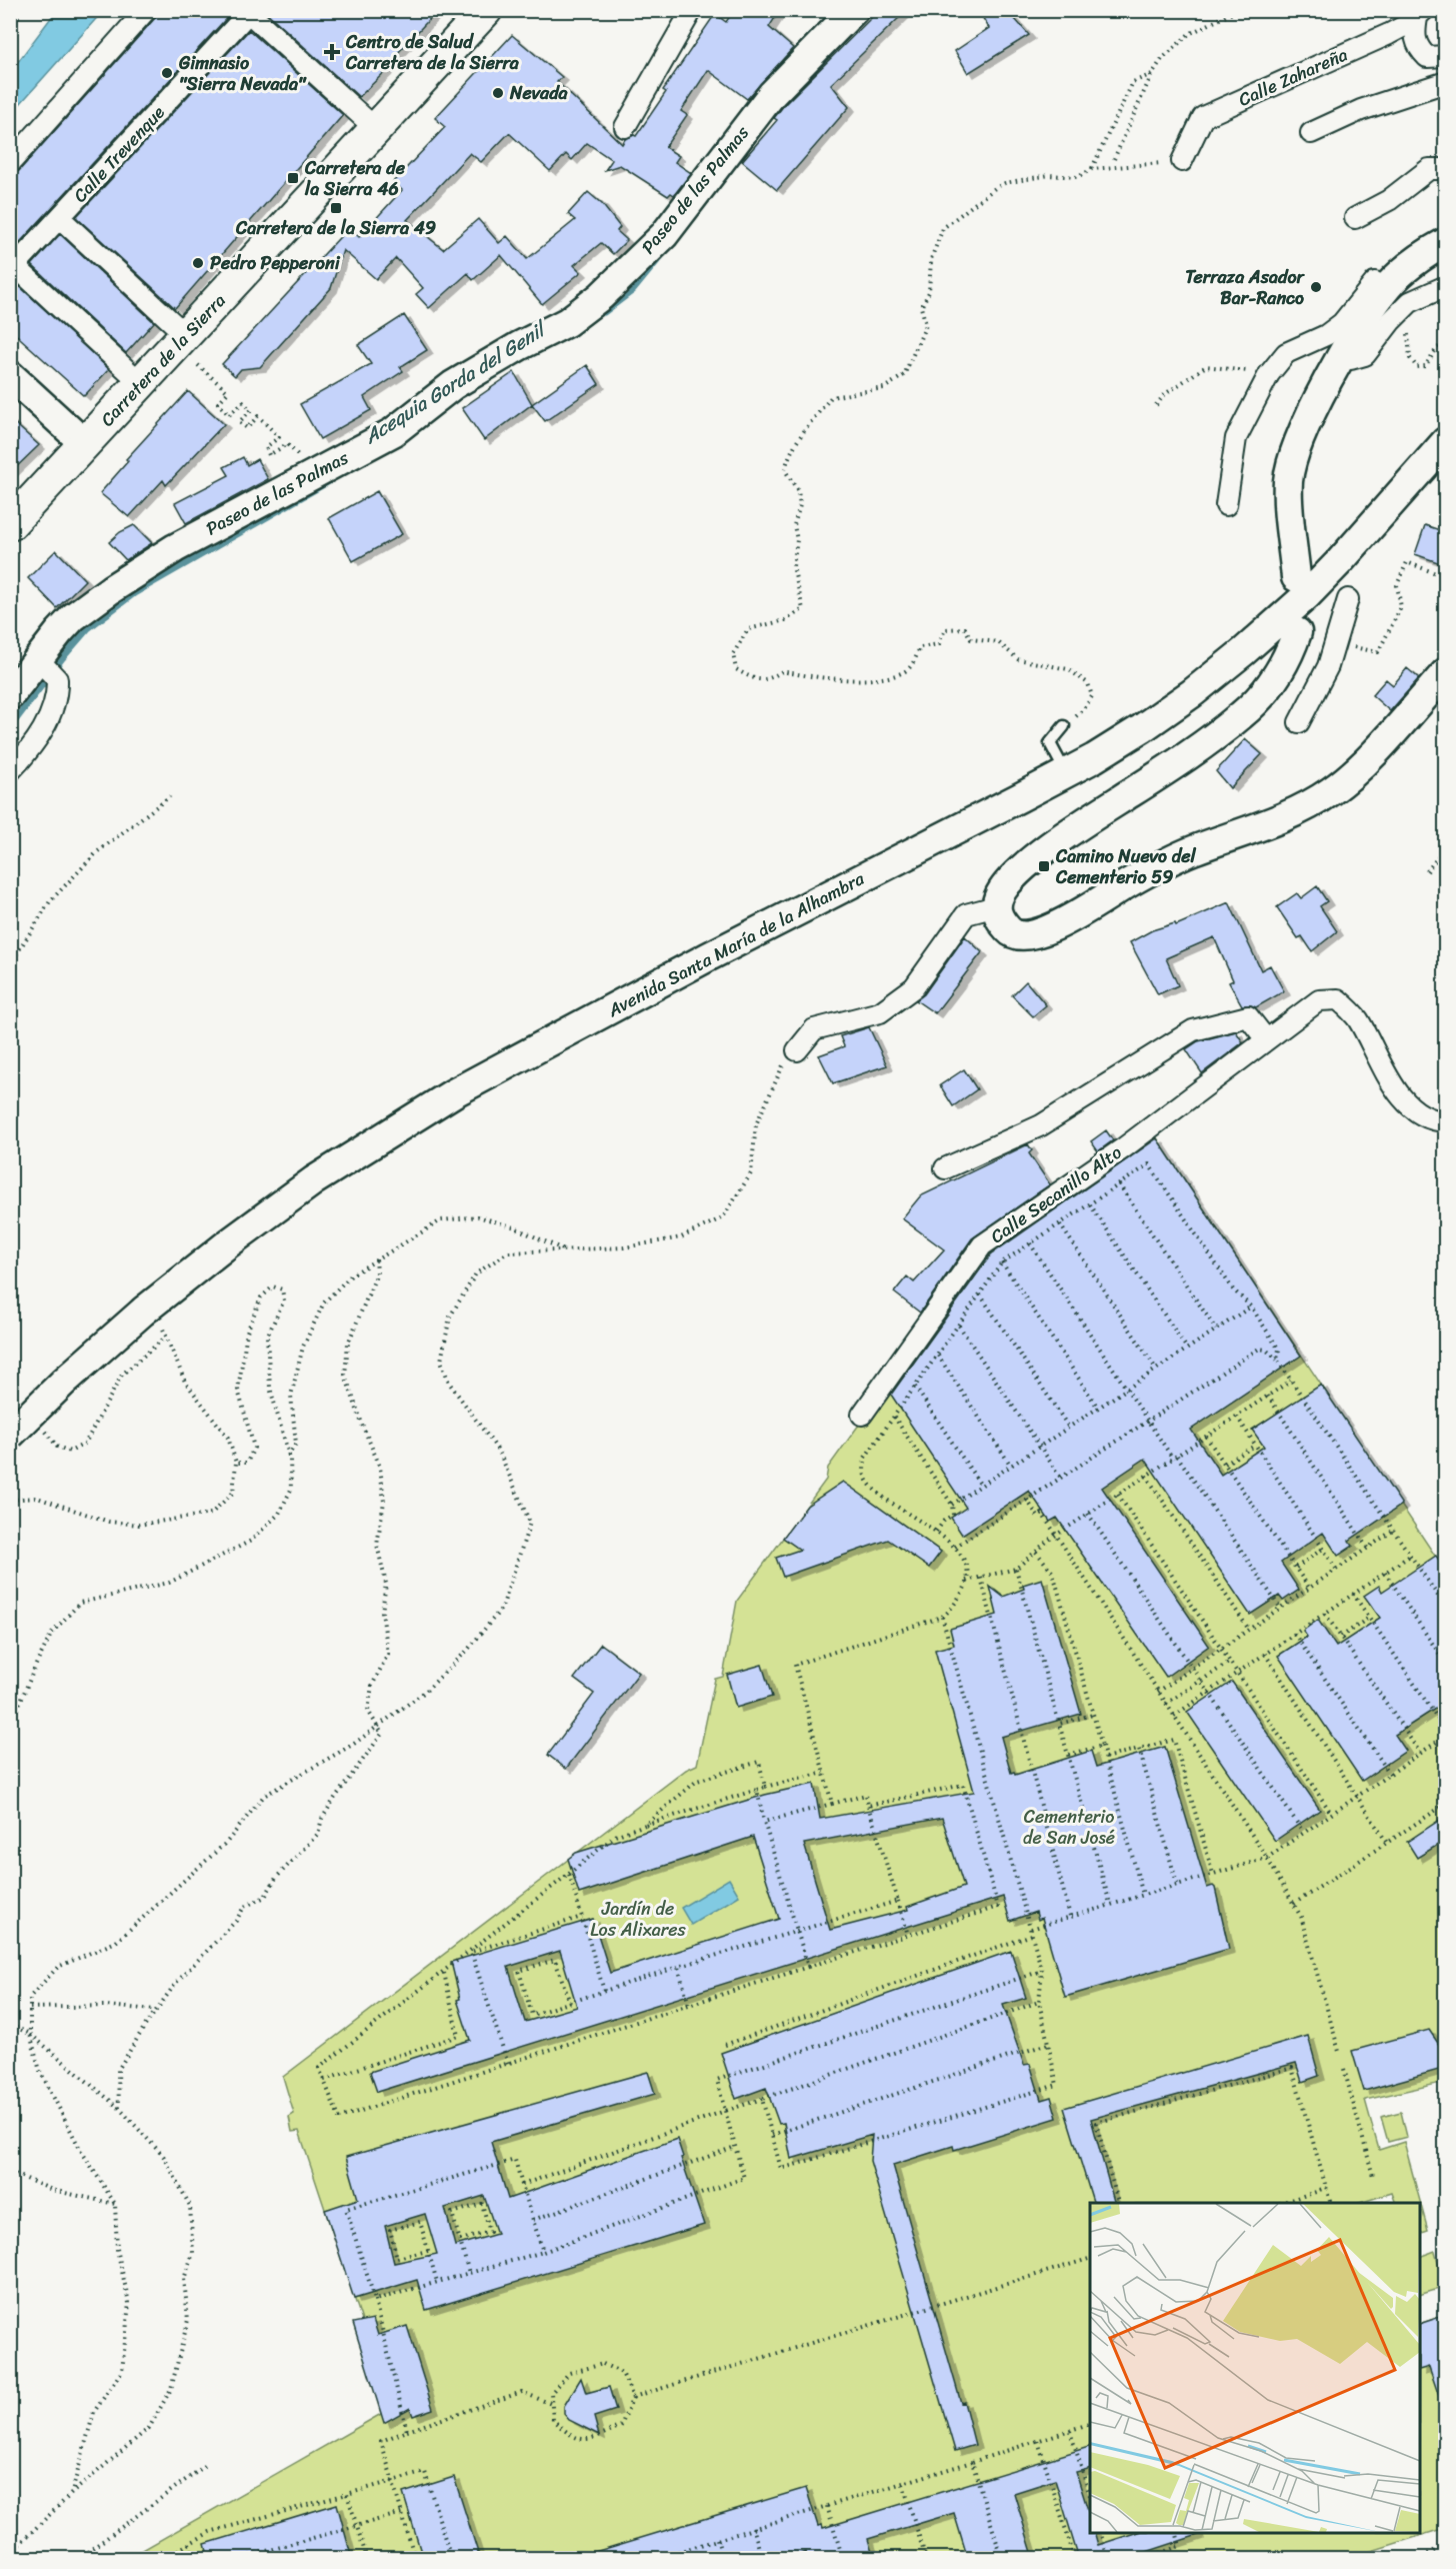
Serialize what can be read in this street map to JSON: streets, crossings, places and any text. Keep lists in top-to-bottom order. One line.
{"streets":{"main road":["Carretera de la Sierra"],"street":["Calle Zahareña","Calle Trevenque","Paseo de las Palmas","Avenida Santa María de la Alhambra","Calle Secanillo Alto"]},"water":["Acequia Gorda del Genil"],"parks":["Cementerio de San José","Jardín de Los Alixares"],"places":{"health":["Centro de Salud Carretera de la Sierra"],"other":["Gimnasio \"Sierra Nevada\"","Nevada","Pedro Pepperoni","Terraza Asador Bar-Ranco"],"transit":["Carretera de la Sierra 46","Carretera de la Sierra 49","Camino Nuevo del Cementerio 59"]}}
